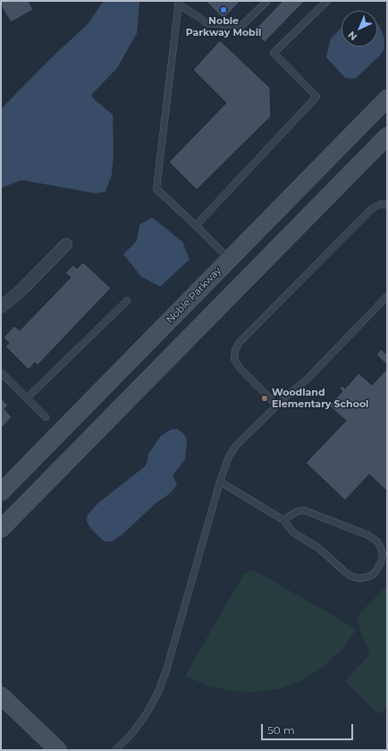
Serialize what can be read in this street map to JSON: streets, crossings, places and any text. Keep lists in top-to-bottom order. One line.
{"streets":{"main road":["Noble Parkway"]},"places":["Noble Parkway Mobil","Woodland Elementary School"],"scale_bar":"50 m","north":"bottom left"}
